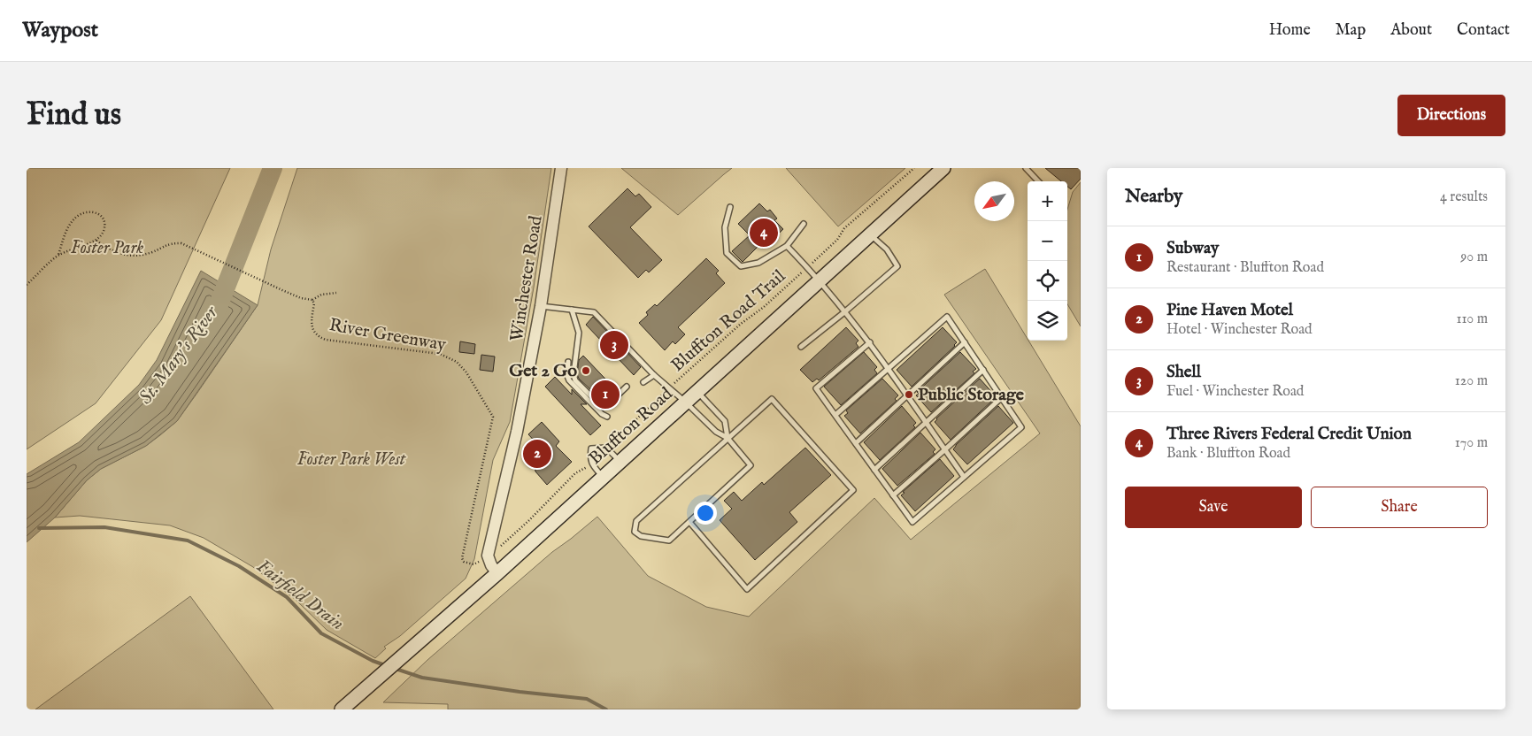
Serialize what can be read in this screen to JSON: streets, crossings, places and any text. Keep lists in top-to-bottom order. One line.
{"streets":{"main road":["Bluffton Road"],"street":["Winchester Road"],"path":["Bluffton Road Trail","River Greenway"]},"crossings":[["Winchester Road","Bluffton Road"]],"water":["St. Mary's River","Fairfield Drain"],"parks":["Foster Park","Foster Park West"],"places":["Get 2 Go","Public Storage"],"north":"bottom left","page":{"header":"Waypost","nav":["Home","Map","About","Contact"],"buttons":["Directions",["Save","Share"]],"title":"Find us","heading":["Nearby","4 results"],"map_buttons":["+","−"],"pins":["4","3","1","2"],"list":[{"mark":"1","name":"Subway","note":"Restaurant · Bluffton Road","value":"90 m"},{"mark":"2","name":"Pine Haven Motel","note":"Hotel · Winchester Road","value":"110 m"},{"mark":"3","name":"Shell","note":"Fuel · Winchester Road","value":"120 m"},{"mark":"4","name":"Three Rivers Federal Credit Union","note":"Bank · Bluffton Road","value":"170 m"}]}}
